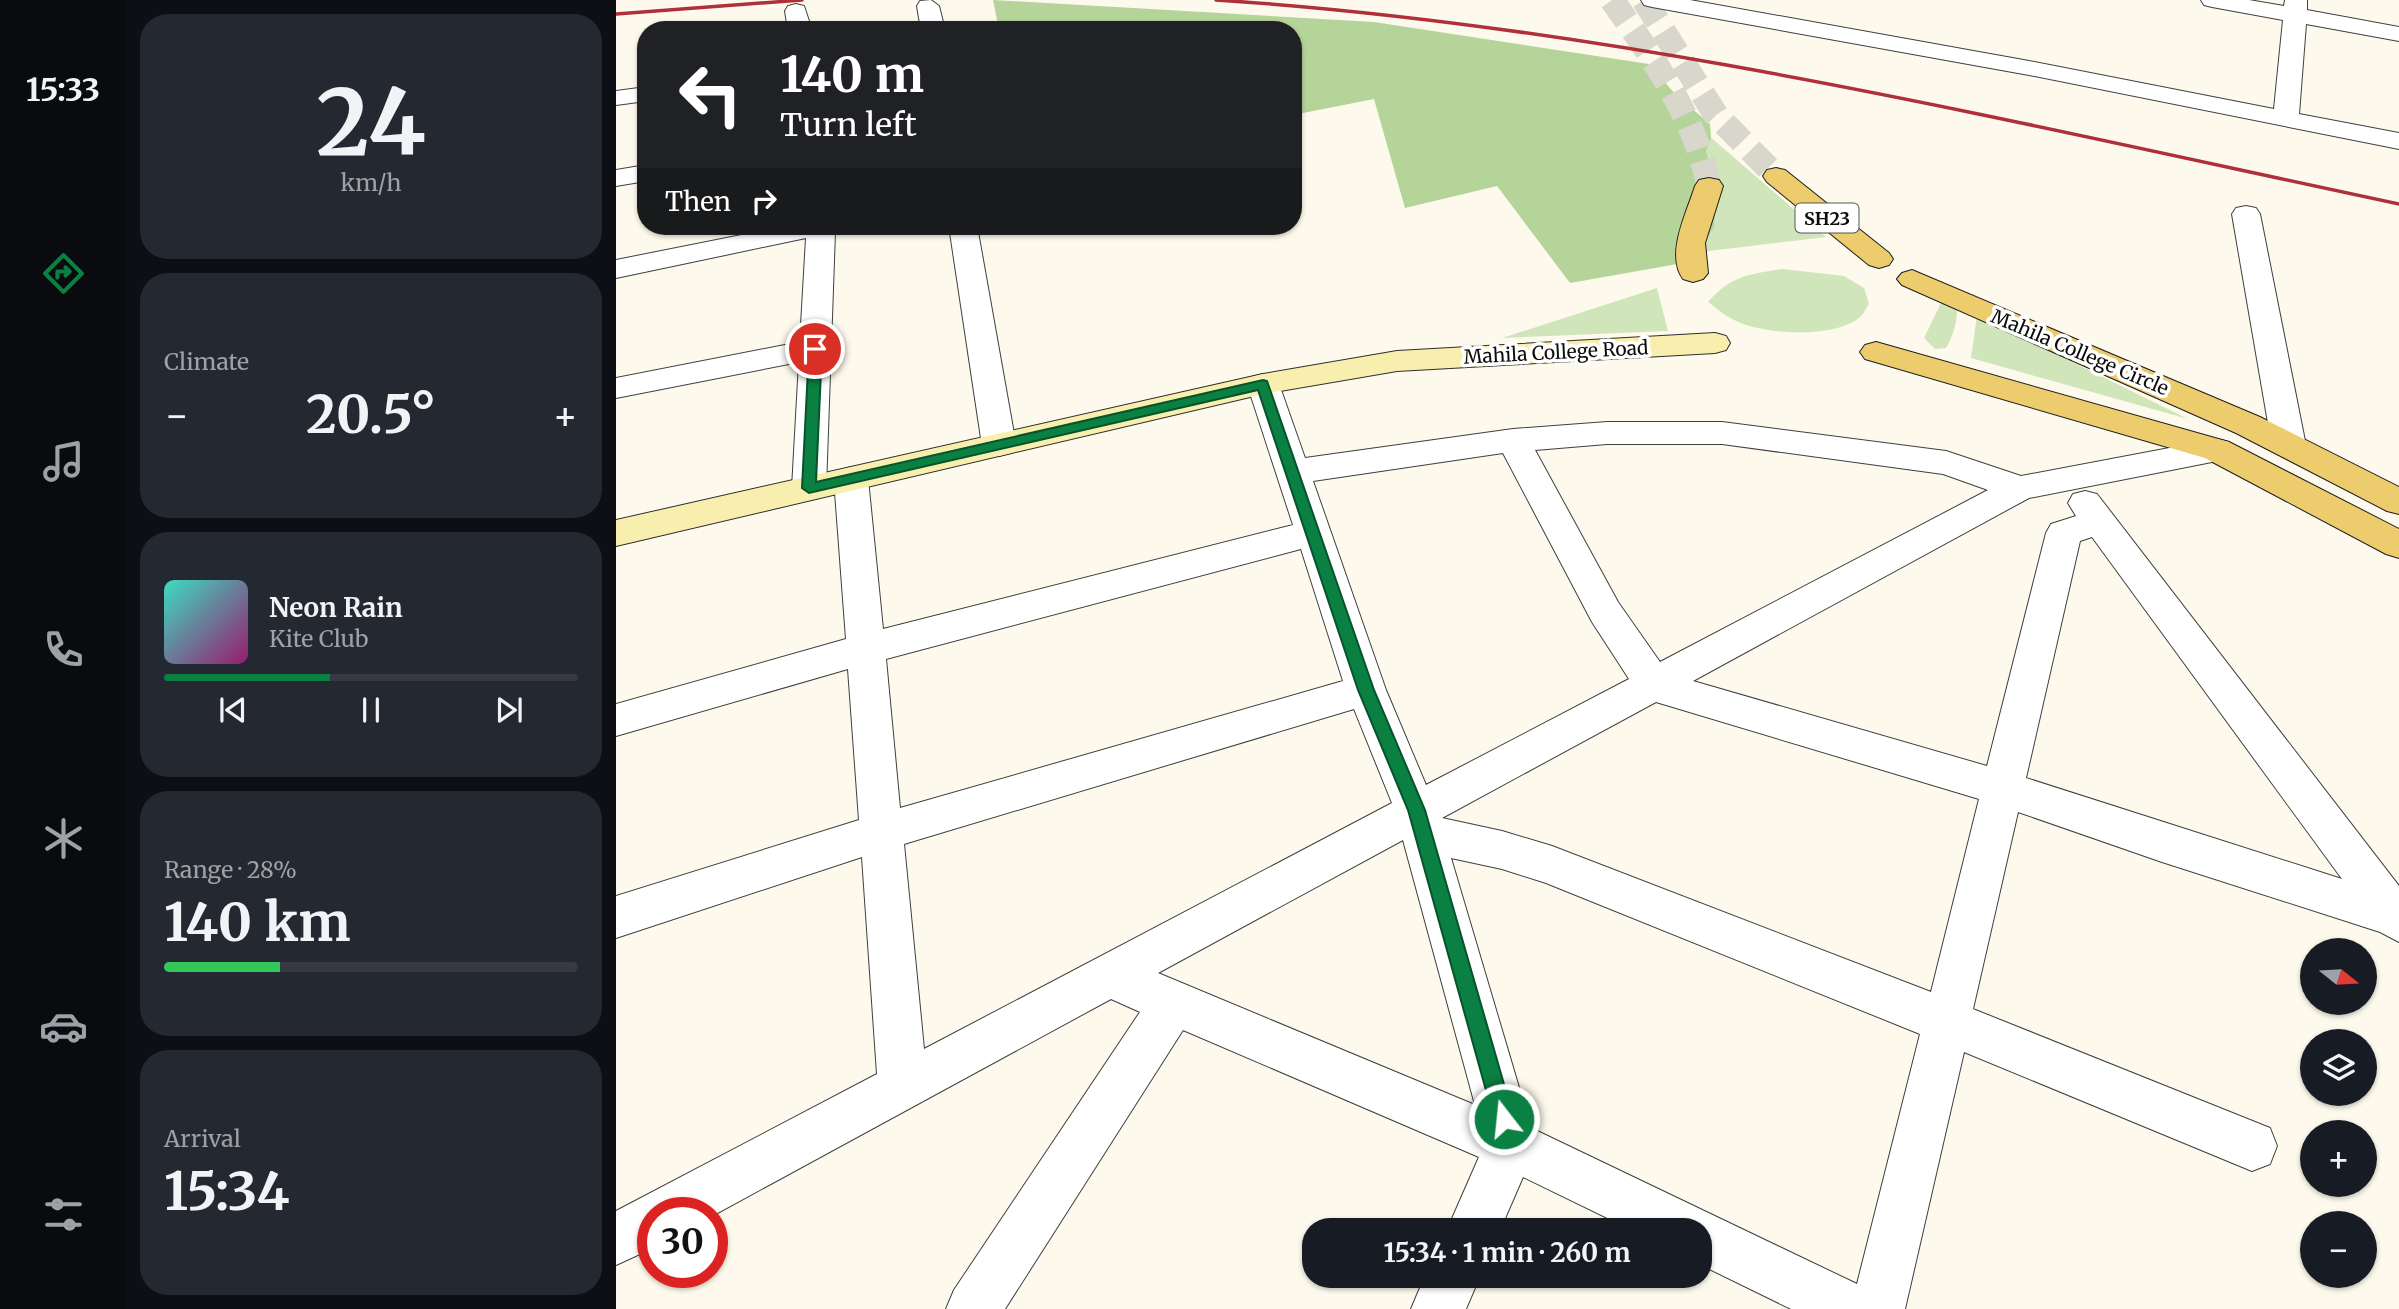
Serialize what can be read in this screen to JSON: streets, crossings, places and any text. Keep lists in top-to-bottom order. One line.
{"streets":{"main road":["SH23","Mahila College Road","Mahila College Circle"]},"north":"right","page":{"tabs":"15:33","tile":[["24","km/h"],"Climate",["Range · 28%","140 km"],["Arrival","15:34"]],"turn":["140 m","Turn left"],"then":"Then","heat":["−","20.5°","+"],"song":["Neon Rain","Kite Club"],"map_buttons":["+","−"],"limit":"30","trip":"15:34 · 1 min · 260 m"}}
